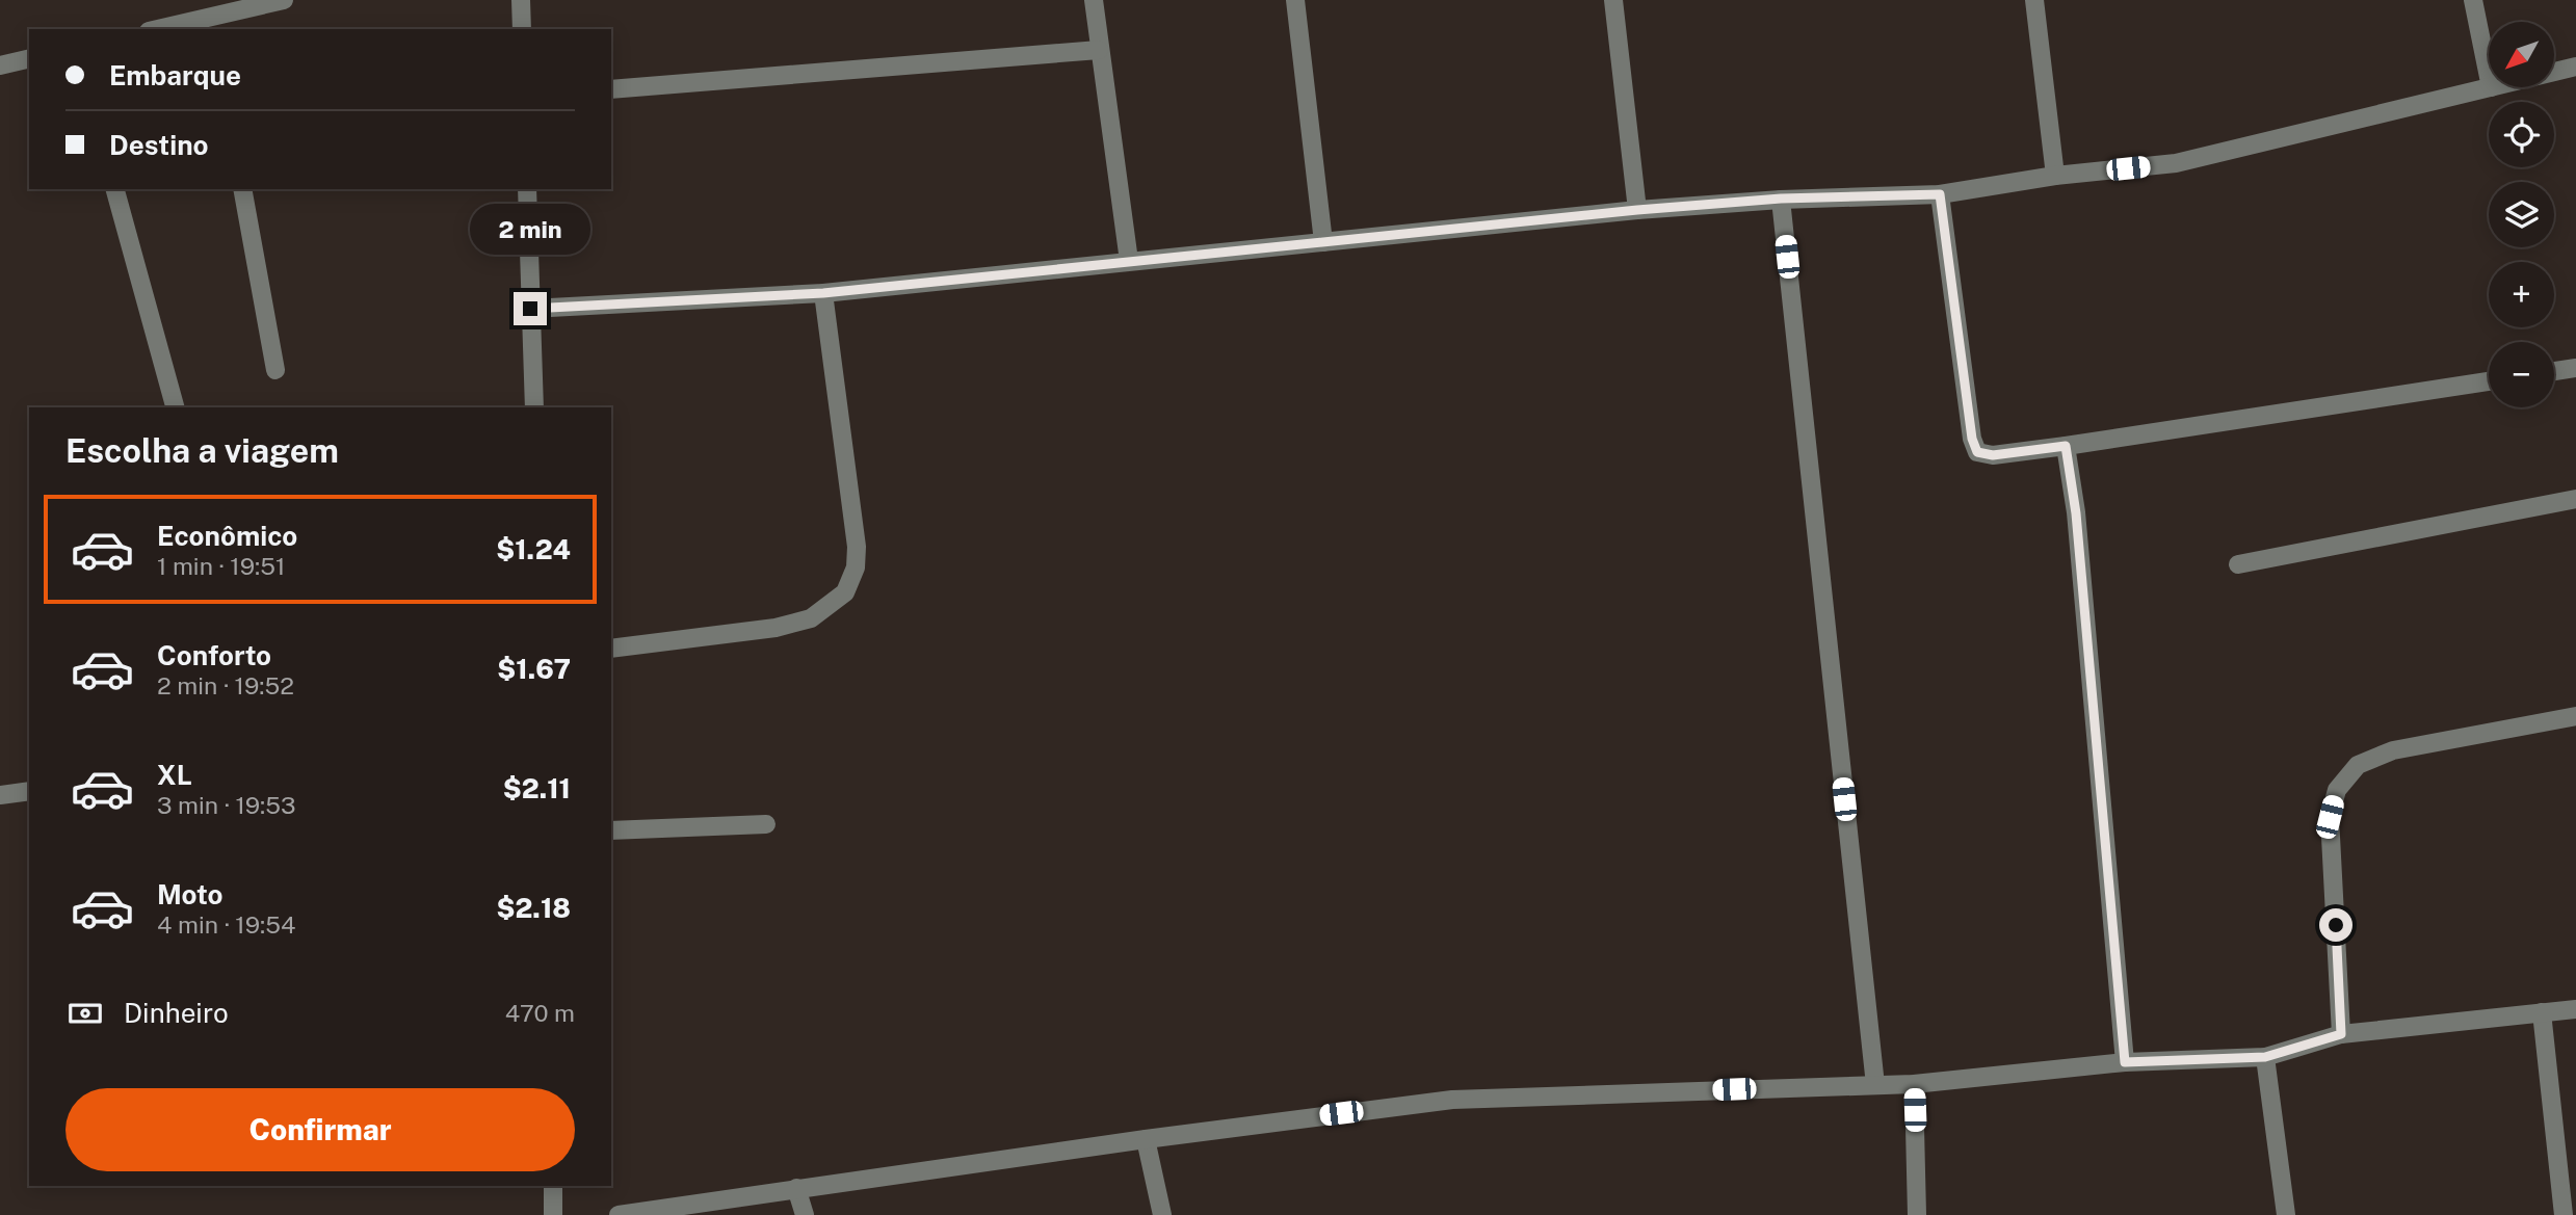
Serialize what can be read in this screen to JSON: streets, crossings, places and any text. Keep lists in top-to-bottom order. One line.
{"north":"bottom left","page":{"map_buttons":["+","−"],"banner":["Embarque","Destino"],"bubble":"2 min","heading":"Escolha a viagem","list":[{"name":"Econômico","note":"1 min · 19:51","value":"$1.24"},{"name":"Conforto","note":"2 min · 19:52","value":"$1.67"},{"name":"XL","note":"3 min · 19:53","value":"$2.11"},{"name":"Moto","note":"4 min · 19:54","value":"$2.18"}],"pay":["Dinheiro","470 m"],"buttons":"Confirmar"}}
